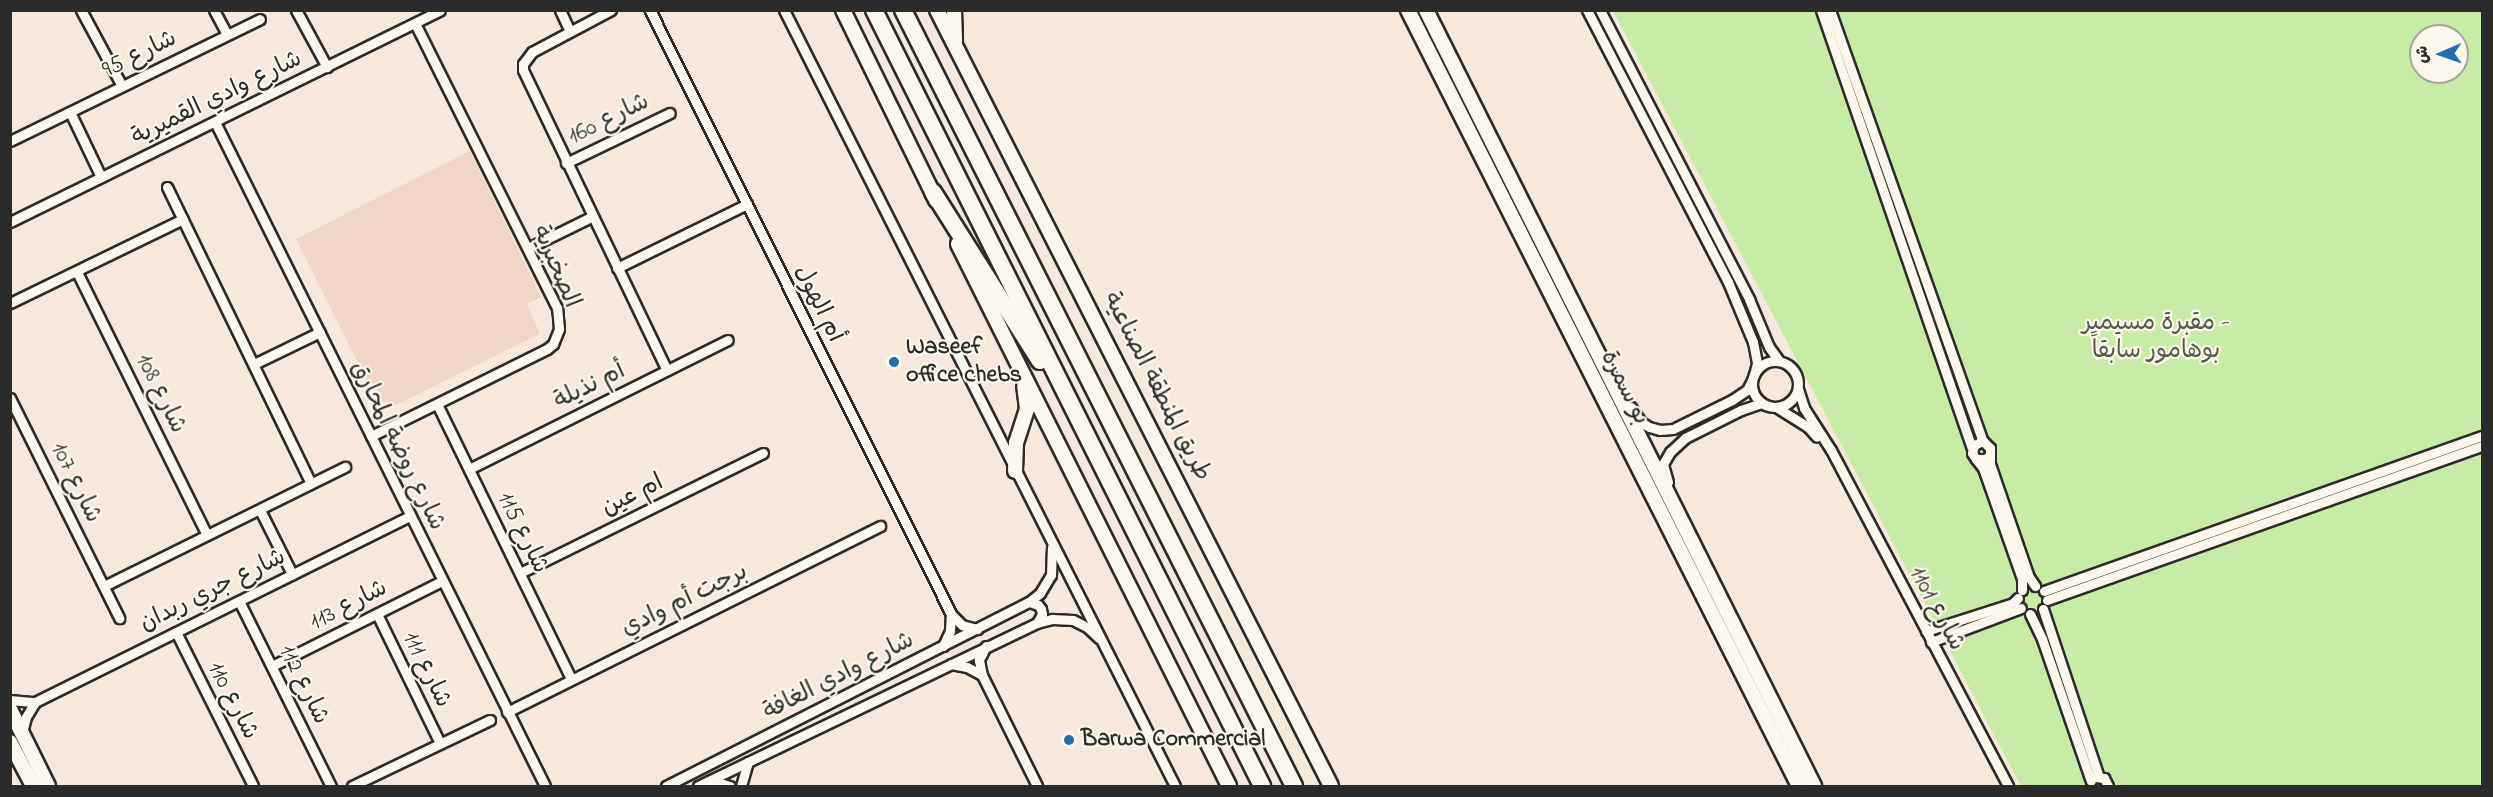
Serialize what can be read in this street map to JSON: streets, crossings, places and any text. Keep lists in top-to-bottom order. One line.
{"streets":{"street":["شارع 95","شارع وادي القميرية","شارع 160","الصخبرية","أم الهول","أم نذيلة","طريق المنطقة الصناعية","بو سمرة","شارع 108","شارع روضة المحارق","شارع 107","ام عين","شارع 115","شارع جري ربدان","برجت أم وادي","شارع 113","شارع 1101","شارع 111","شارع وادي الغافة","شارع 112","شارع 110"]},"crossings":[["شارع وادي القميرية","الصخبرية"],["شارع وادي القميرية","شارع روضة المحارق"],["الصخبرية","شارع روضة المحارق"],["الصخبرية","شارع 115"],["أم نذيلة","شارع 115"],["شارع روضة المحارق","شارع جري ربدان"],["شارع روضة المحارق","برجت أم وادي"],["شارع روضة المحارق","شارع 113"],["ام عين","شارع 115"],["شارع 115","برجت أم وادي"],["شارع جري ربدان","شارع 112"],["شارع جري ربدان","شارع 110"],["شارع 113","شارع 111"],["شارع 113","شارع 112"]],"parks":["مقبرة مسيمير - بوهامور سابقاً"],"places":["Waseef office chebs","Barwa Commercial"],"north":"left"}
